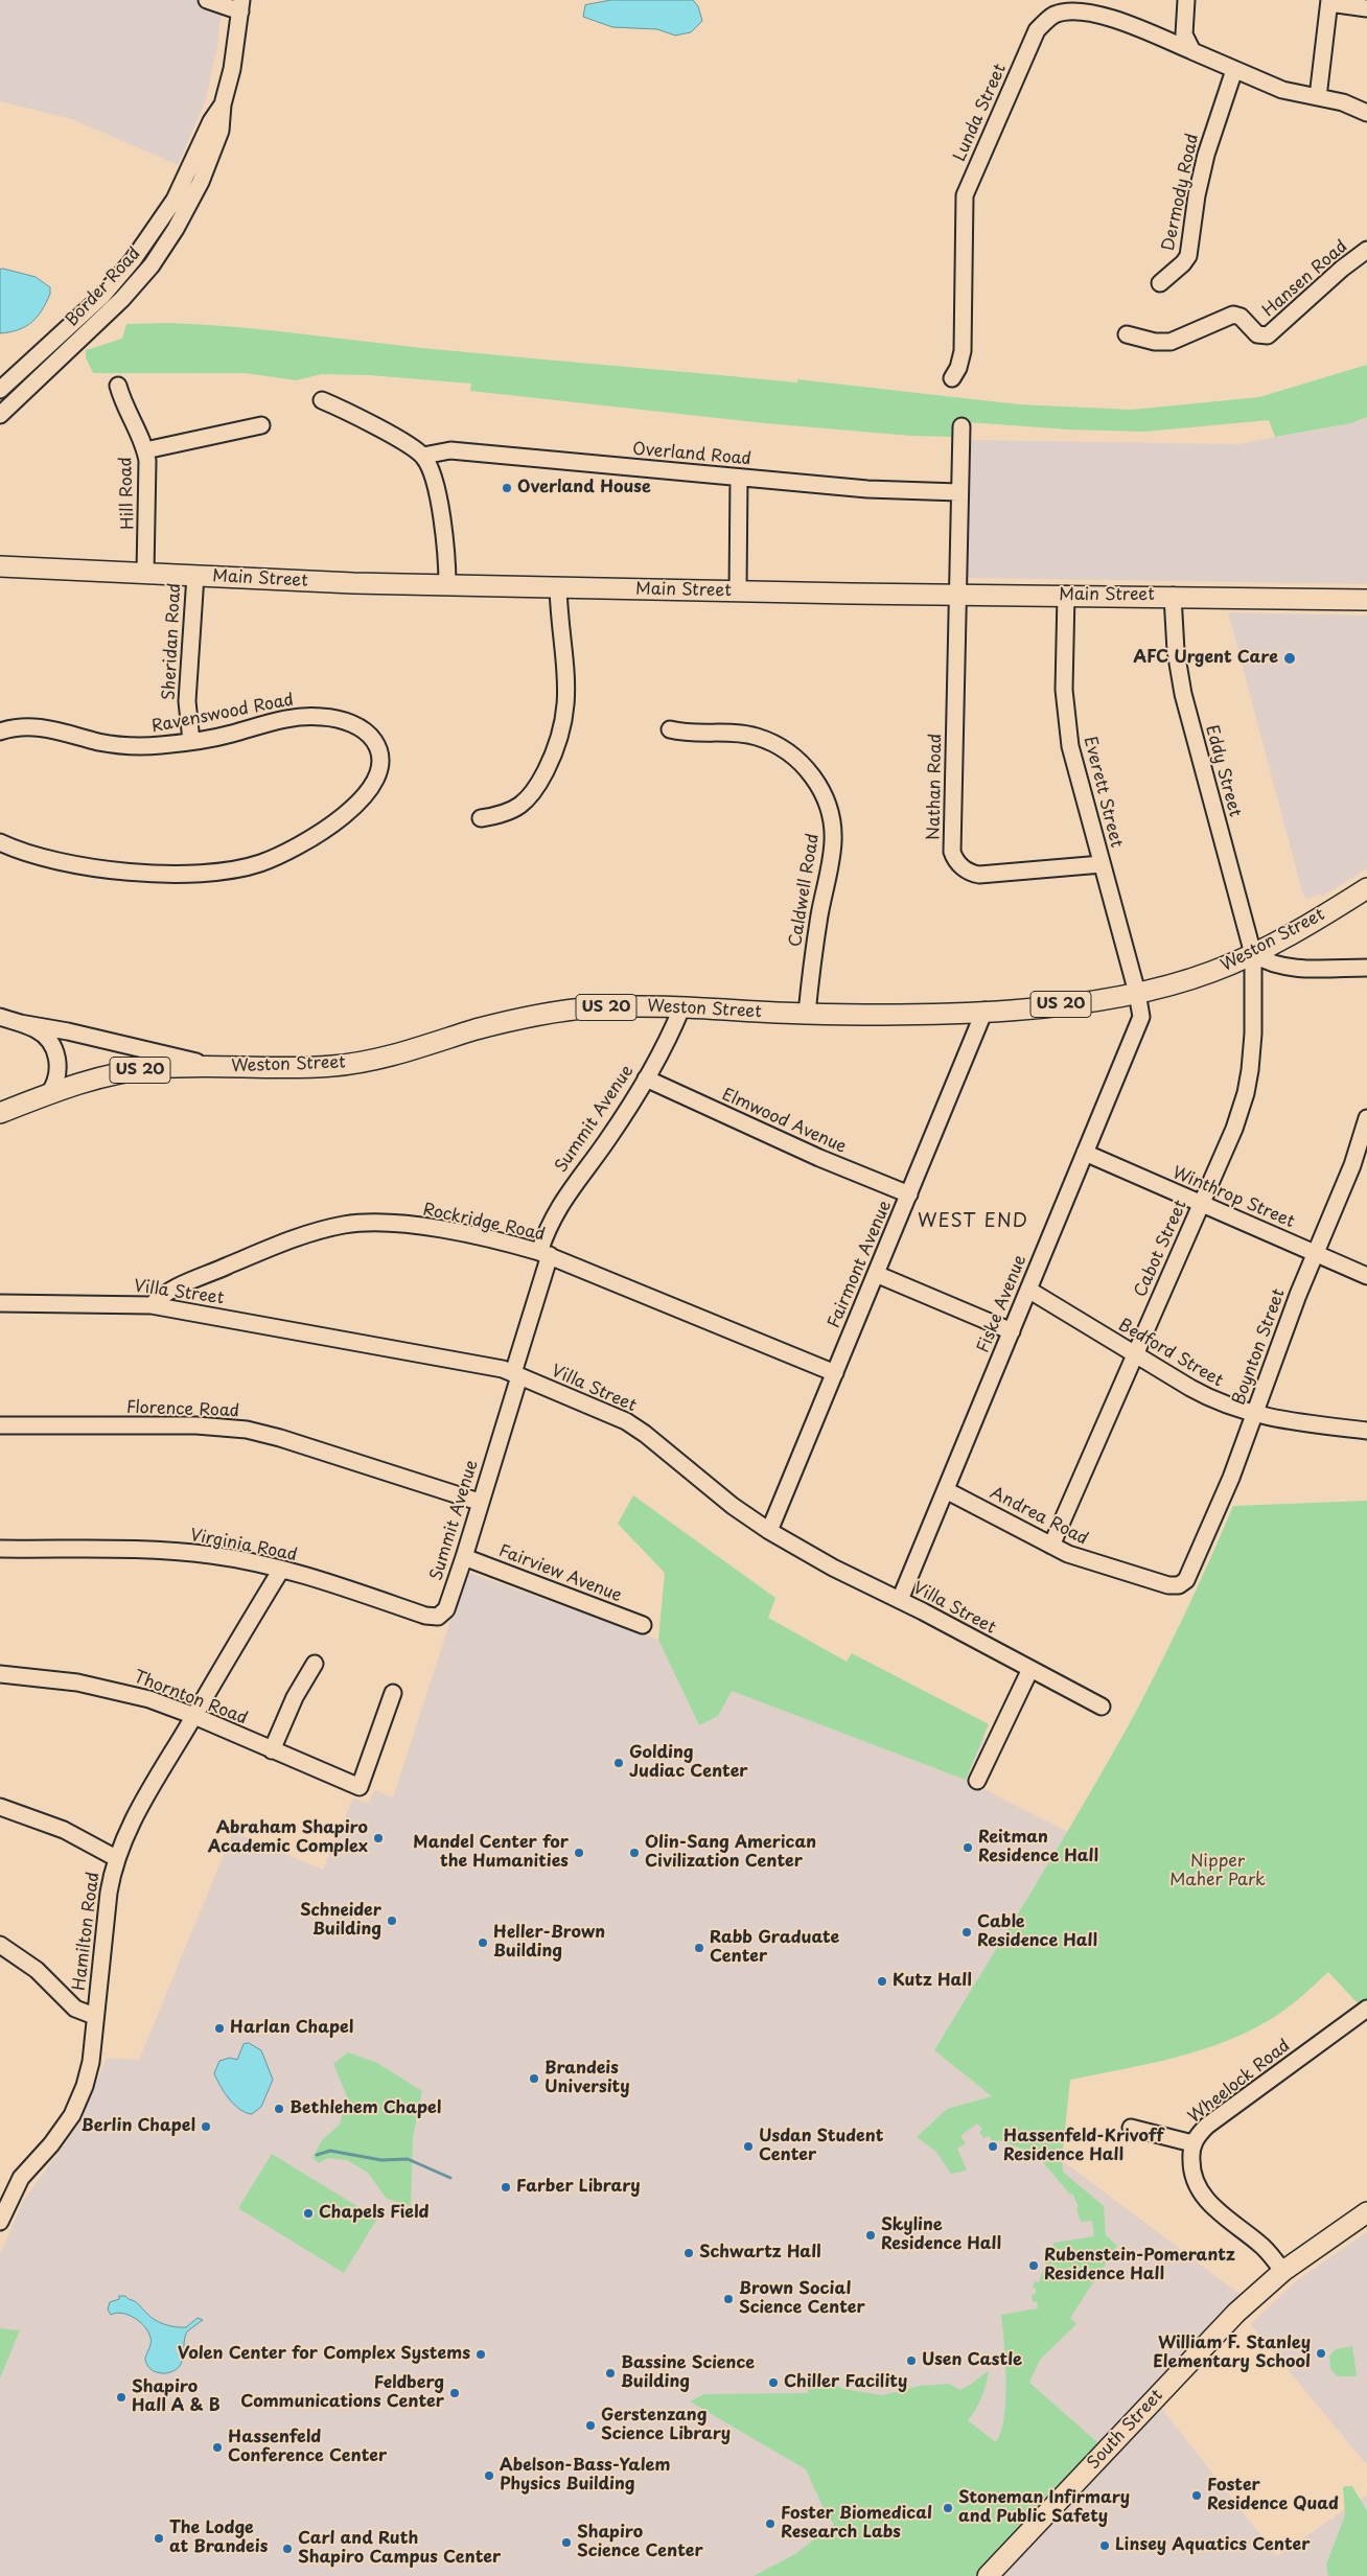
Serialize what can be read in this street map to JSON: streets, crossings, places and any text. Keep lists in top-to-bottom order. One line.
{"streets":{"main road":["Main Street","Weston Street","US 20","South Street"],"street":["Lunda Street","Dermody Road","Hansen Road","Border Road","Overland Road","Hill Road","Sheridan Road","Ravenswood Road","Eddy Street","Nathan Road","Everett Street","Caldwell Road","Summit Avenue","Elmwood Avenue","Winthrop Street","Rockridge Road","Cabot Street","Fairmont Avenue","Villa Street","Fiske Avenue","Boynton Street","Bedford Street","Florence Road","Andrea Road","Virginia Road","Fairview Avenue","Thornton Road","Hamilton Road","Wheelock Road"]},"crossings":[["Lunda Street","Dermody Road"],["Hill Road","Main Street"],["Main Street","Sheridan Road"],["Main Street","Eddy Street"],["Main Street","Nathan Road"],["Main Street","Everett Street"],["Sheridan Road","Ravenswood Road"],["Eddy Street","Weston Street"],["Eddy Street","Cabot Street"],["Nathan Road","Everett Street"],["Everett Street","Weston Street"],["Everett Street","Fiske Avenue"],["Caldwell Road","Weston Street"],["Weston Street","Summit Avenue"],["Weston Street","Cabot Street"],["Weston Street","Fairmont Avenue"],["Weston Street","Fiske Avenue"],["Summit Avenue","Elmwood Avenue"],["Summit Avenue","Rockridge Road"],["Summit Avenue","Villa Street"],["Summit Avenue","Florence Road"],["Summit Avenue","Virginia Road"],["Summit Avenue","Fairview Avenue"],["Elmwood Avenue","Fairmont Avenue"],["Winthrop Street","Cabot Street"],["Winthrop Street","Fiske Avenue"],["Winthrop Street","Boynton Street"],["Rockridge Road","Fairmont Avenue"],["Rockridge Road","Villa Street"],["Cabot Street","Bedford Street"],["Cabot Street","Andrea Road"],["Fairmont Avenue","Villa Street"],["Villa Street","Fiske Avenue"],["Fiske Avenue","Bedford Street"],["Fiske Avenue","Andrea Road"],["Boynton Street","Bedford Street"],["Boynton Street","Andrea Road"],["Virginia Road","Hamilton Road"],["Thornton Road","Hamilton Road"],["Wheelock Road","South Street"]],"districts":["WEST END"],"parks":["Nipper Maher Park"],"places":["Overland House","AFC Urgent Care","Golding Judiac Center","Abraham Shapiro Academic Complex","Reitman Residence Hall","Mandel Center for the Humanities","Olin-Sang American Civilization Center","Schneider Building","Cable Residence Hall","Heller-Brown Building","Rabb Graduate Center","Kutz Hall","Harlan Chapel","Brandeis University","Bethlehem Chapel","Berlin Chapel","Usdan Student Center","Hassenfeld-Krivoff Residence Hall","Farber Library","Chapels Field","Skyline Residence Hall","Schwartz Hall","Rubenstein-Pomerantz Residence Hall","Brown Social Science Center","William F. Stanley Elementary School","Volen Center for Complex Systems","Usen Castle","Bassine Science Building","Chiller Facility","Feldberg Communications Center","Shapiro Hall A & B","Gerstenzang Science Library","Hassenfeld Conference Center","Abelson-Bass-Yalem Physics Building","Foster Residence Quad","Stoneman Infirmary and Public Safety","Foster Biomedical Research Labs","The Lodge at Brandeis","Shapiro Science Center","Linsey Aquatics Center","Carl and Ruth Shapiro Campus Center"]}
